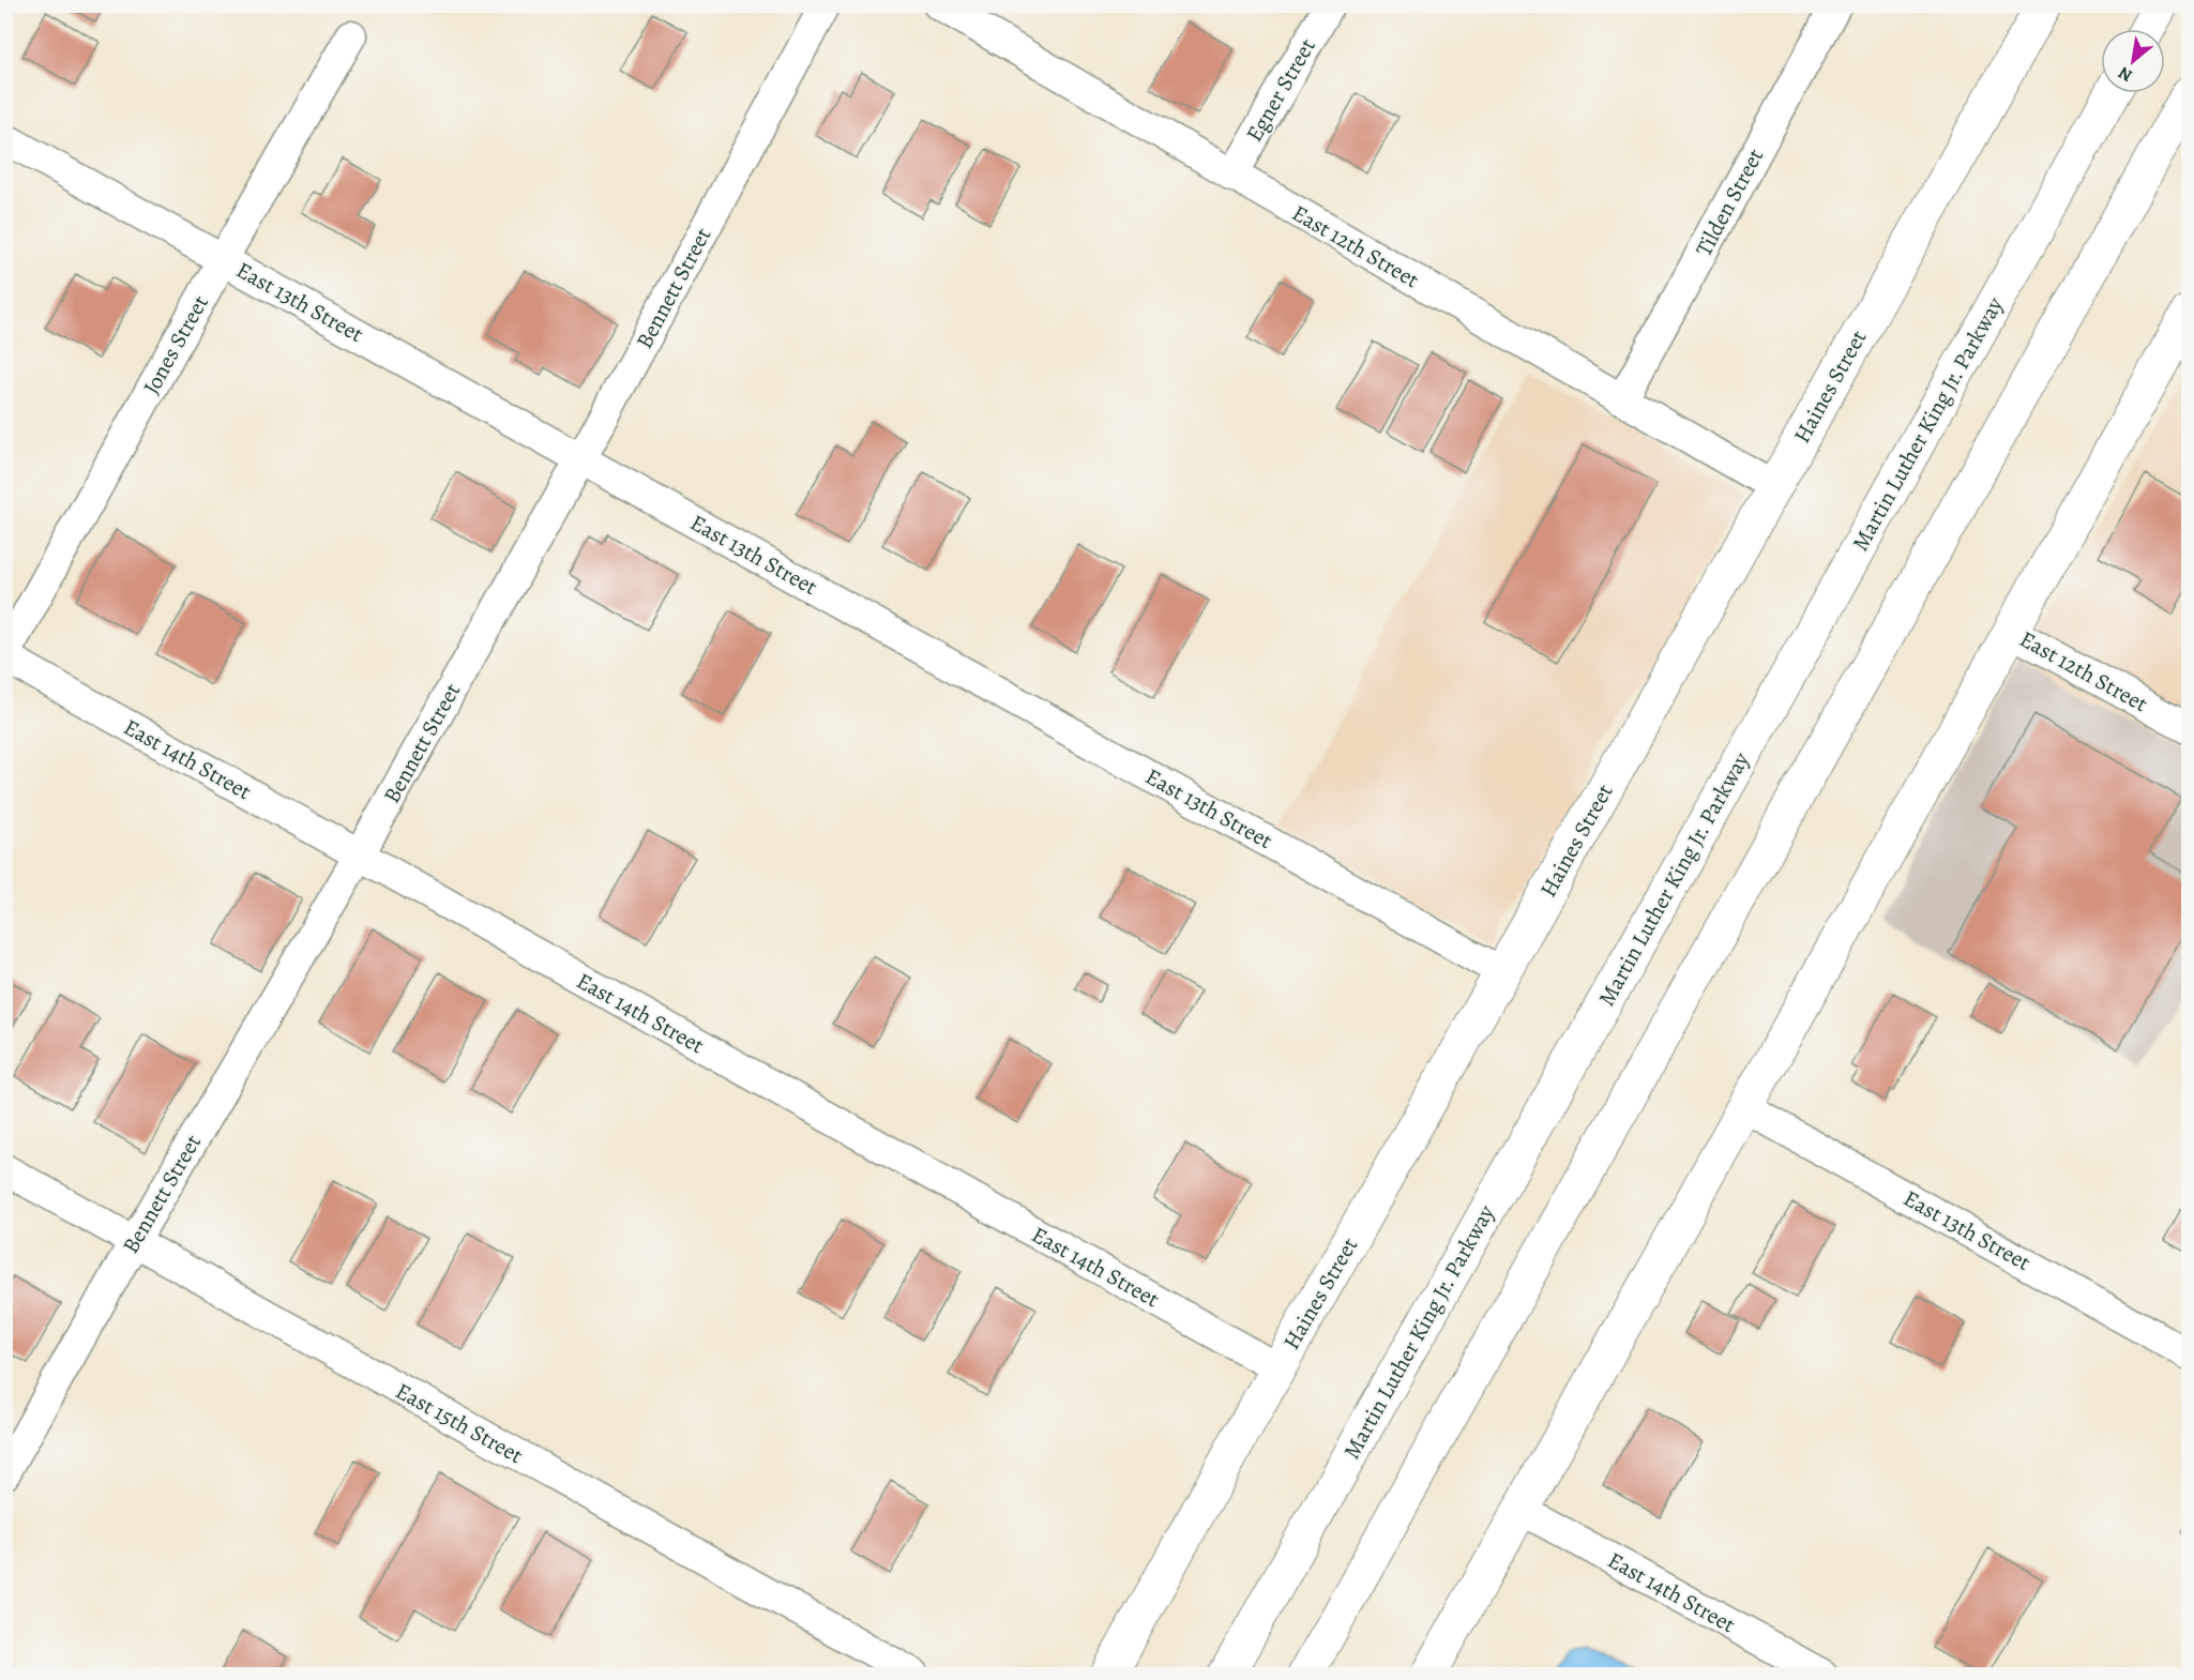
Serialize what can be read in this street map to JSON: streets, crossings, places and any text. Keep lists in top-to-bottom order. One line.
{"streets":{"main road":["Haines Street","Martin Luther King Jr. Parkway"],"street":["Egner Street","Tilden Street","East 12th Street","Bennett Street","East 13th Street","Jones Street","East 14th Street","East 15th Street"]},"crossings":[["Egner Street","East 12th Street"],["Tilden Street","East 12th Street"],["East 12th Street","Haines Street"],["Bennett Street","East 13th Street"],["Bennett Street","East 14th Street"],["Bennett Street","East 15th Street"],["East 13th Street","Jones Street"],["East 13th Street","Haines Street"],["Jones Street","East 14th Street"],["Haines Street","East 14th Street"]],"north":"bottom left"}
